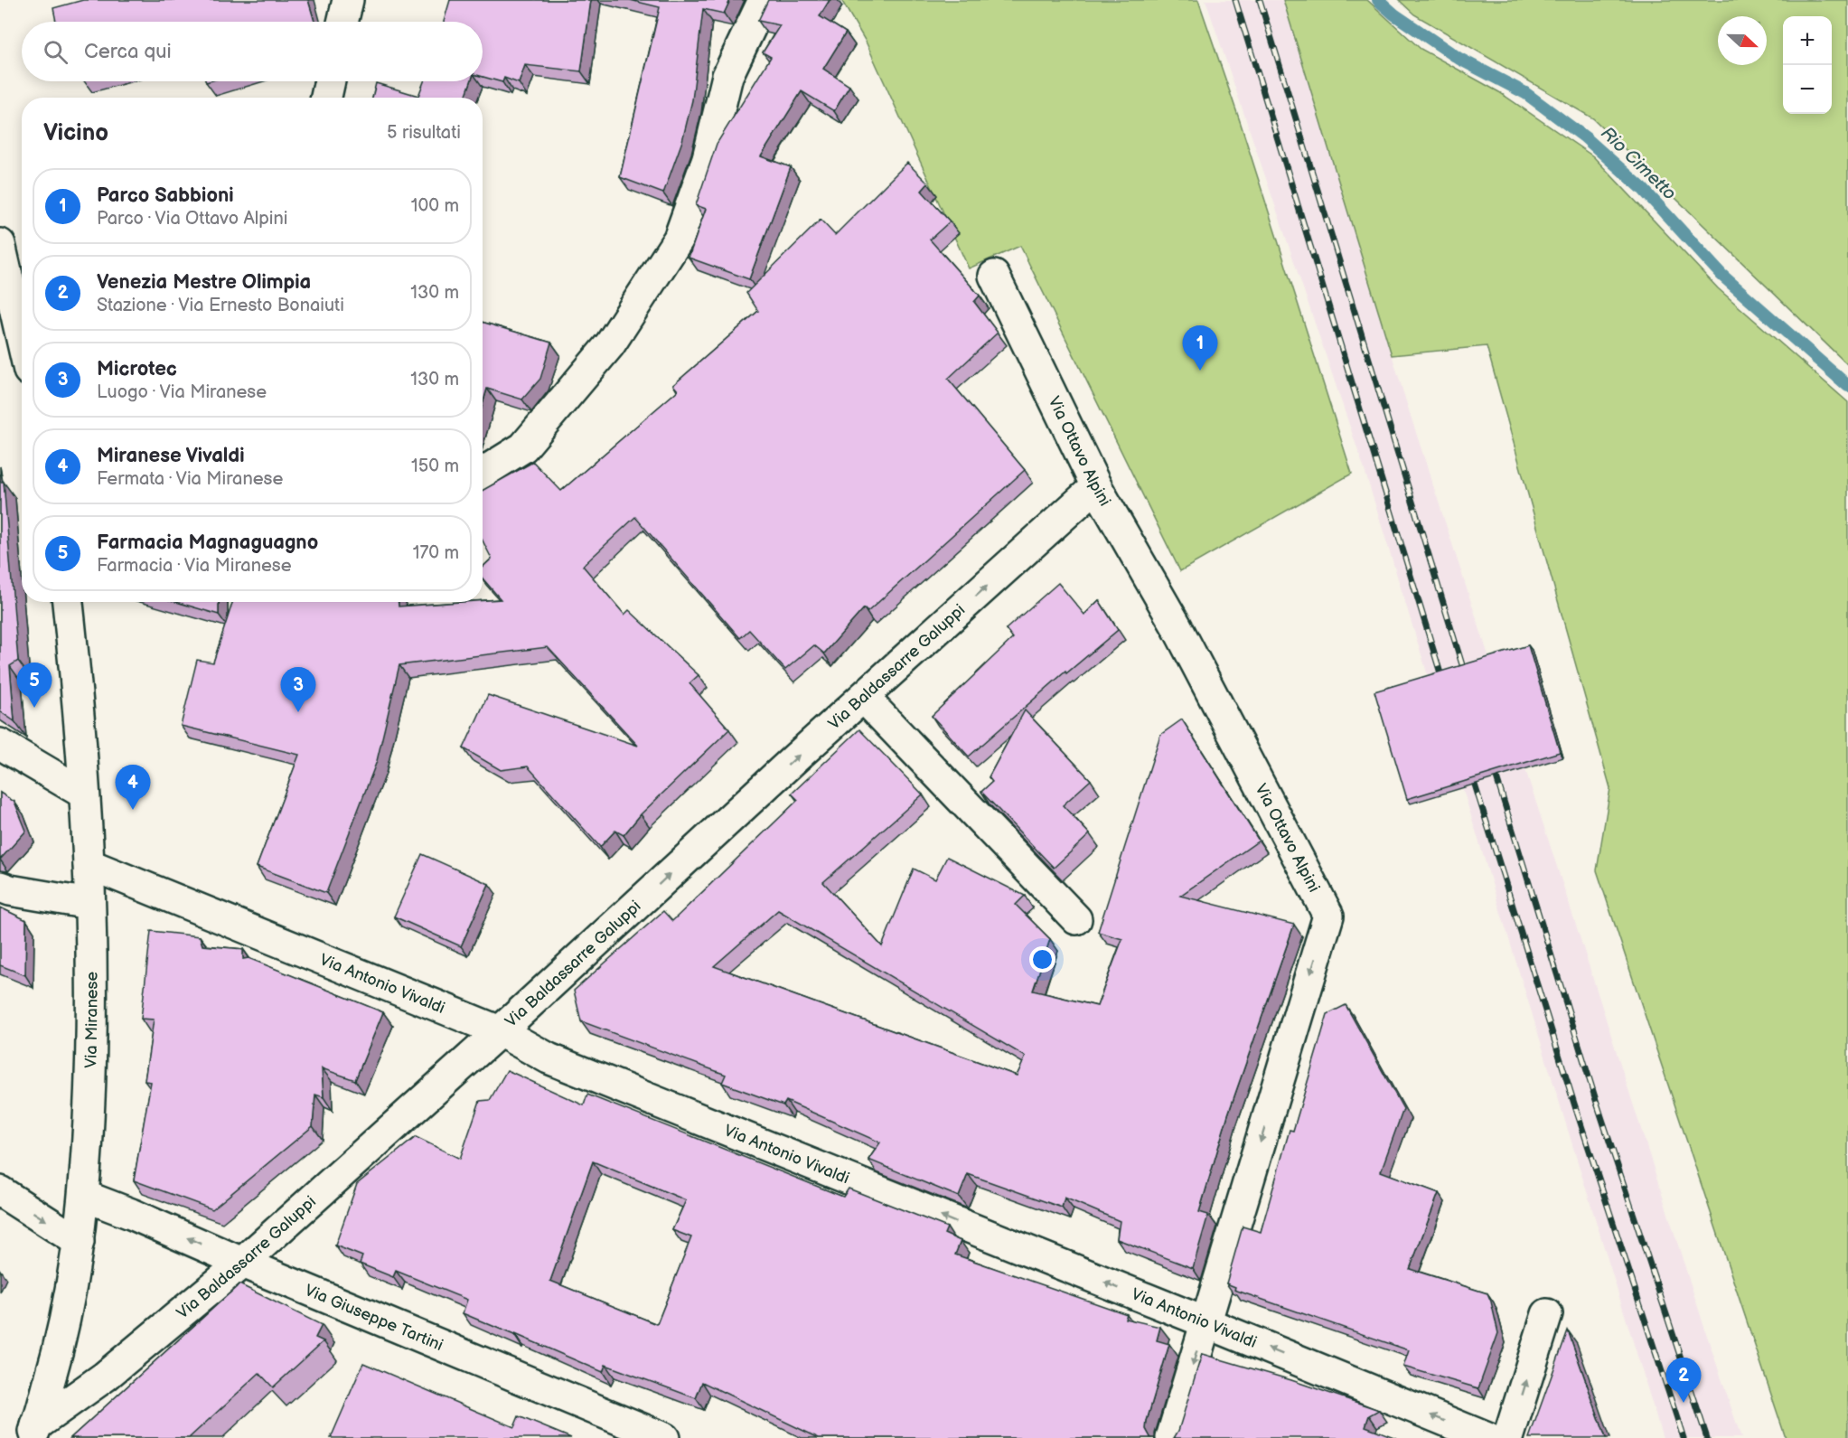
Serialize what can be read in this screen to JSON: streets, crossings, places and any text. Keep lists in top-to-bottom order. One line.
{"streets":{"street":["Via Ottavo Alpini","Via Baldassarre Galuppi","Via Antonio Vivaldi","Via Miranese","Via Giuseppe Tartini"]},"crossings":[["Via Ottavo Alpini","Via Baldassarre Galuppi"],["Via Ottavo Alpini","Via Antonio Vivaldi"],["Via Baldassarre Galuppi","Via Antonio Vivaldi"],["Via Baldassarre Galuppi","Via Miranese"],["Via Baldassarre Galuppi","Via Giuseppe Tartini"],["Via Antonio Vivaldi","Via Miranese"],["Via Miranese","Via Giuseppe Tartini"]],"one_way":["Via Ottavo Alpini","Via Baldassarre Galuppi","Via Antonio Vivaldi"],"water":["Rio Cimetto"],"north":"right","page":{"map_buttons":["+","−"],"search":"Cerca qui","heading":["Vicino","5 risultati"],"list":[{"mark":"1","name":"Parco Sabbioni","note":"Parco · Via Ottavo Alpini","value":"100 m"},{"mark":"2","name":"Venezia Mestre Olimpia","note":"Stazione · Via Ernesto Bonaiuti","value":"130 m"},{"mark":"3","name":"Microtec","note":"Luogo · Via Miranese","value":"130 m"},{"mark":"4","name":"Miranese Vivaldi","note":"Fermata · Via Miranese","value":"150 m"},{"mark":"5","name":"Farmacia Magnaguagno","note":"Farmacia · Via Miranese","value":"170 m"}],"pins":["1","5","3","4","2"]}}
